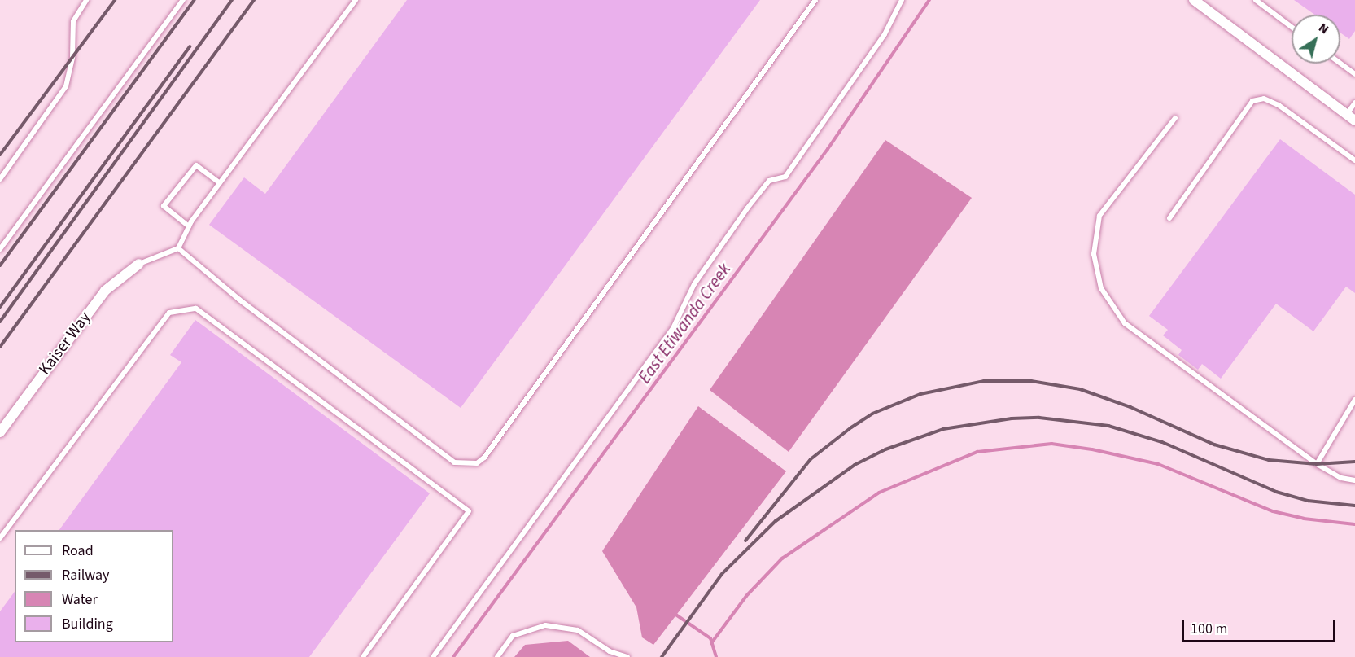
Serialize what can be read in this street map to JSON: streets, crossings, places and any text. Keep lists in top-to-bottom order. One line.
{"streets":{"street":["Kaiser Way"]},"water":["East Etiwanda Creek"],"legend":["Road","Railway","Water","Building"],"scale_bar":"100 m","north":"top right"}
